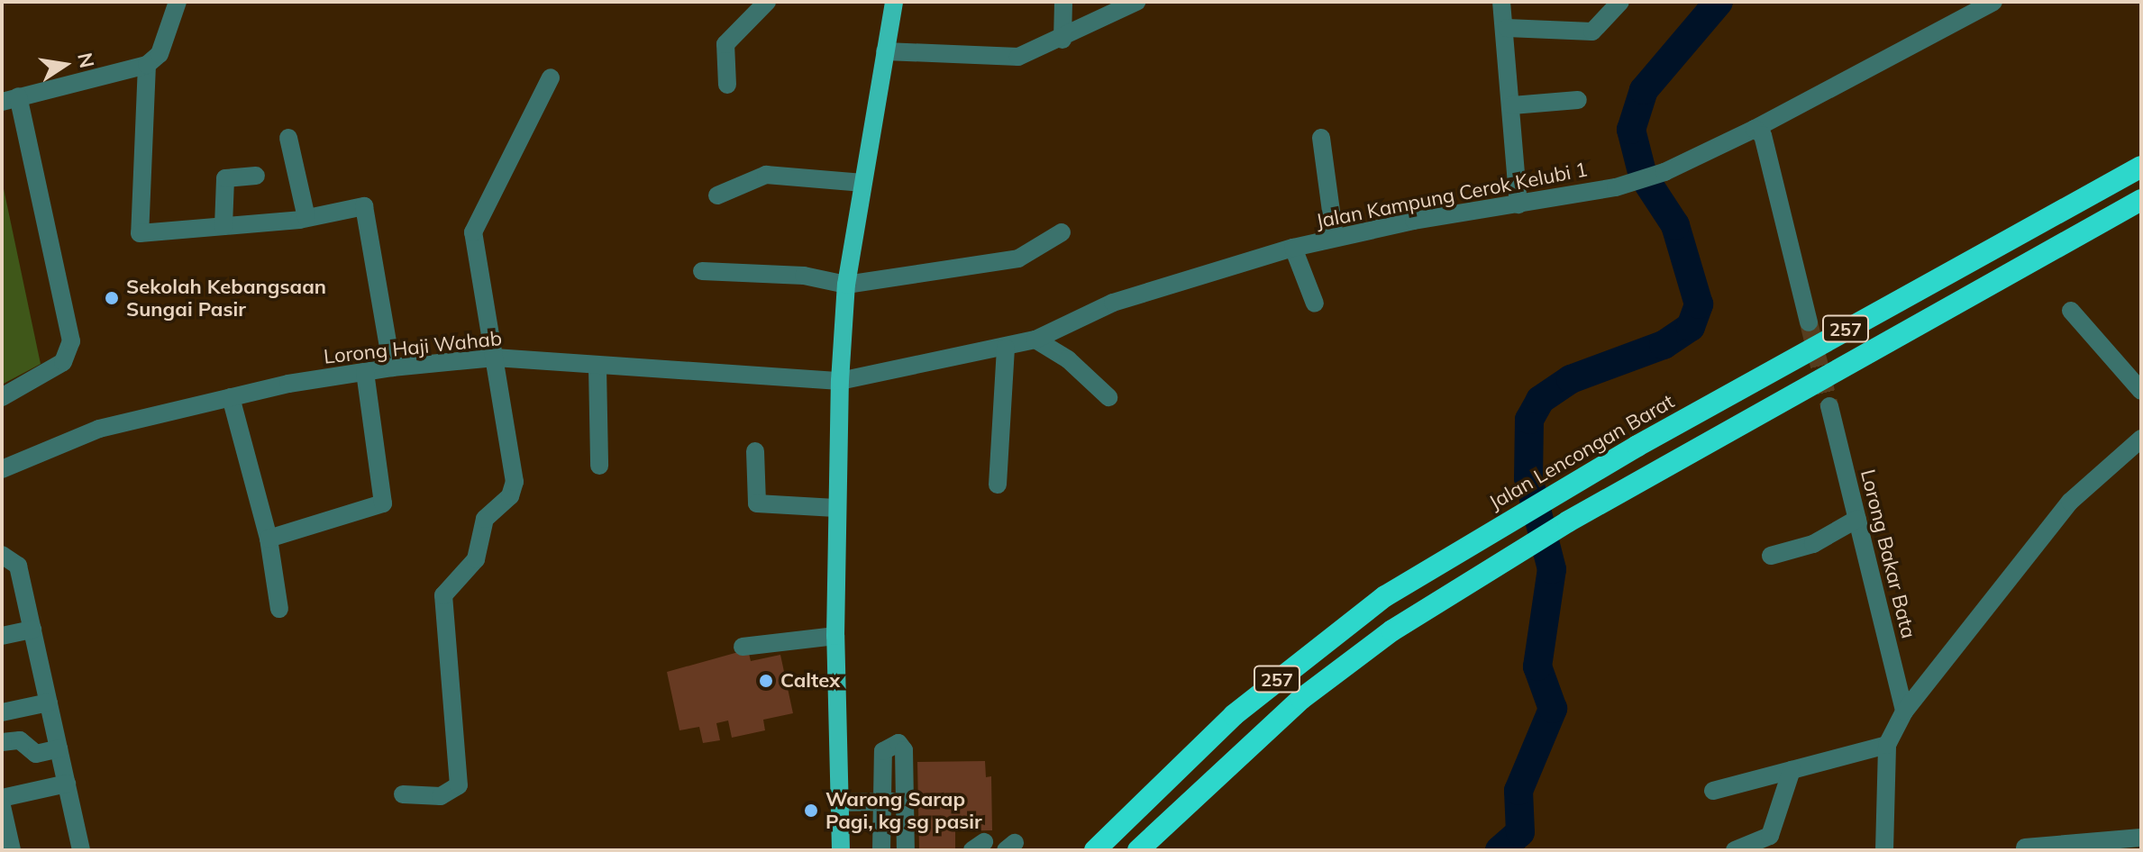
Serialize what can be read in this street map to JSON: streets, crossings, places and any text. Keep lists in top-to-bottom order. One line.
{"streets":{"highway":["257","Jalan Lencongan Barat"],"street":["Jalan Kampung Cerok Kelubi 1","Lorong Haji Wahab","Lorong Bakar Bata"]},"crossings":[["Jalan Kampung Cerok Kelubi 1","Lorong Haji Wahab"]],"places":["Sekolah Kebangsaan Sungai Pasir","Caltex","Warong Sarap Pagi, kg sg pasir"],"north":"right"}
